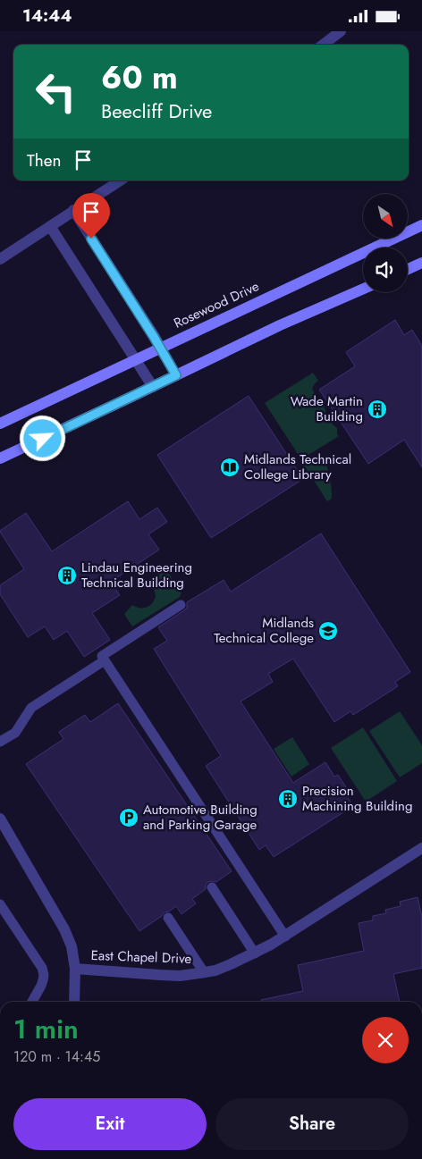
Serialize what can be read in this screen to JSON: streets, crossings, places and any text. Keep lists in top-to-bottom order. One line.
{"streets":{"main road":["Rosewood Drive"],"street":["East Chapel Drive"]},"places":{"building":["Wade Martin Building","Lindau Engineering Technical Building","Precision Machining Building"],"library":["Midlands Technical College Library"],"school or university":["Midlands Technical College"],"parking":["Automotive Building and Parking Garage"]},"north":"bottom right","page":{"status":"14:44","turn":["60 m","Beecliff Drive"],"then":"Then","heading":["1 min","120 m · 14:45"],"buttons":["Exit","Share"]}}
